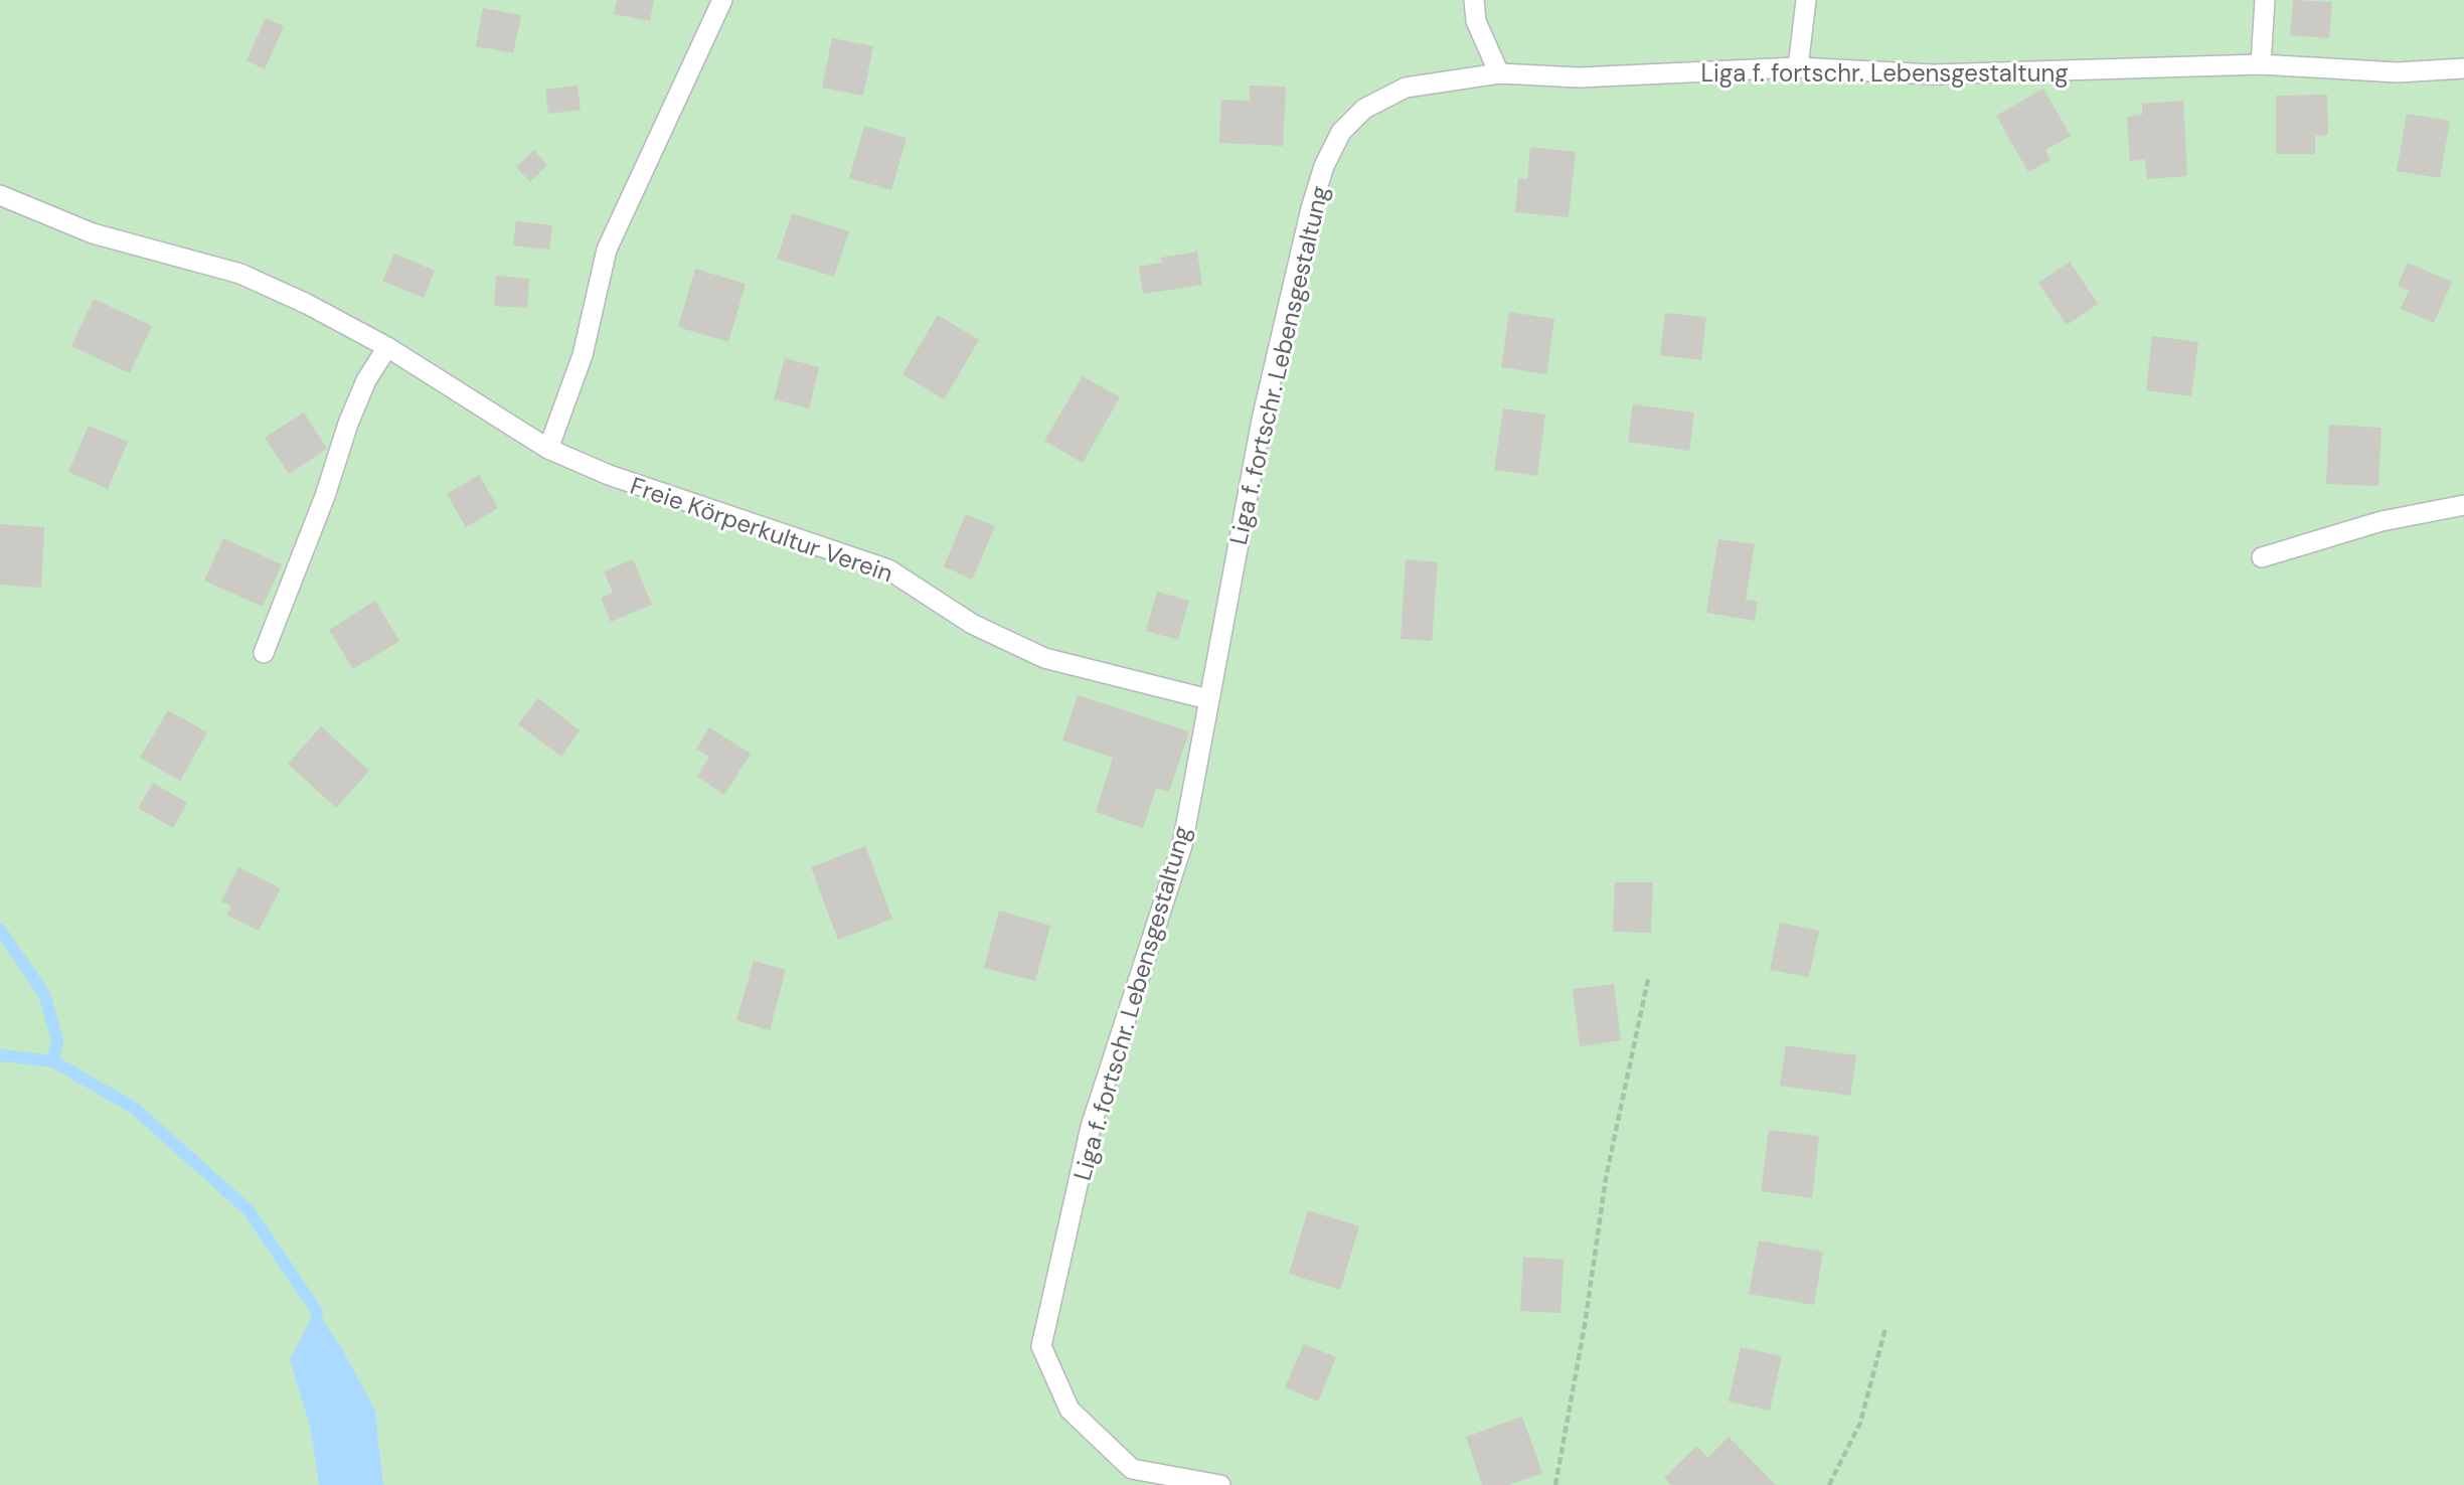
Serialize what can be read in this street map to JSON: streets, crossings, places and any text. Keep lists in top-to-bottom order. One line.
{"streets":{"lane":["Liga f. fortschr. Lebensgestaltung","Freie Körperkultur Verein"]},"crossings":[["Liga f. fortschr. Lebensgestaltung","Freie Körperkultur Verein"]]}
